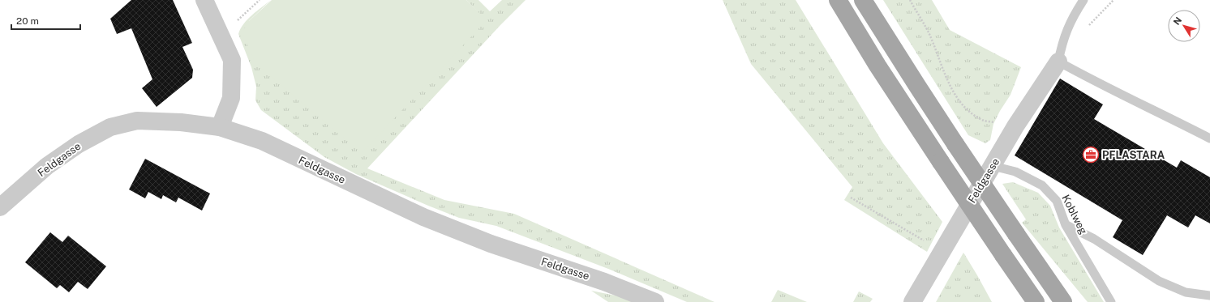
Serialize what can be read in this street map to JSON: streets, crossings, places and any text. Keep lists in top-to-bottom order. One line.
{"streets":{"street":["Feldgasse"],"lane":["Koblweg"]},"crossings":[["Feldgasse","Koblweg"]],"places":{"office":["PFLASTARA"]},"scale_bar":"20 m","north":"top left"}
